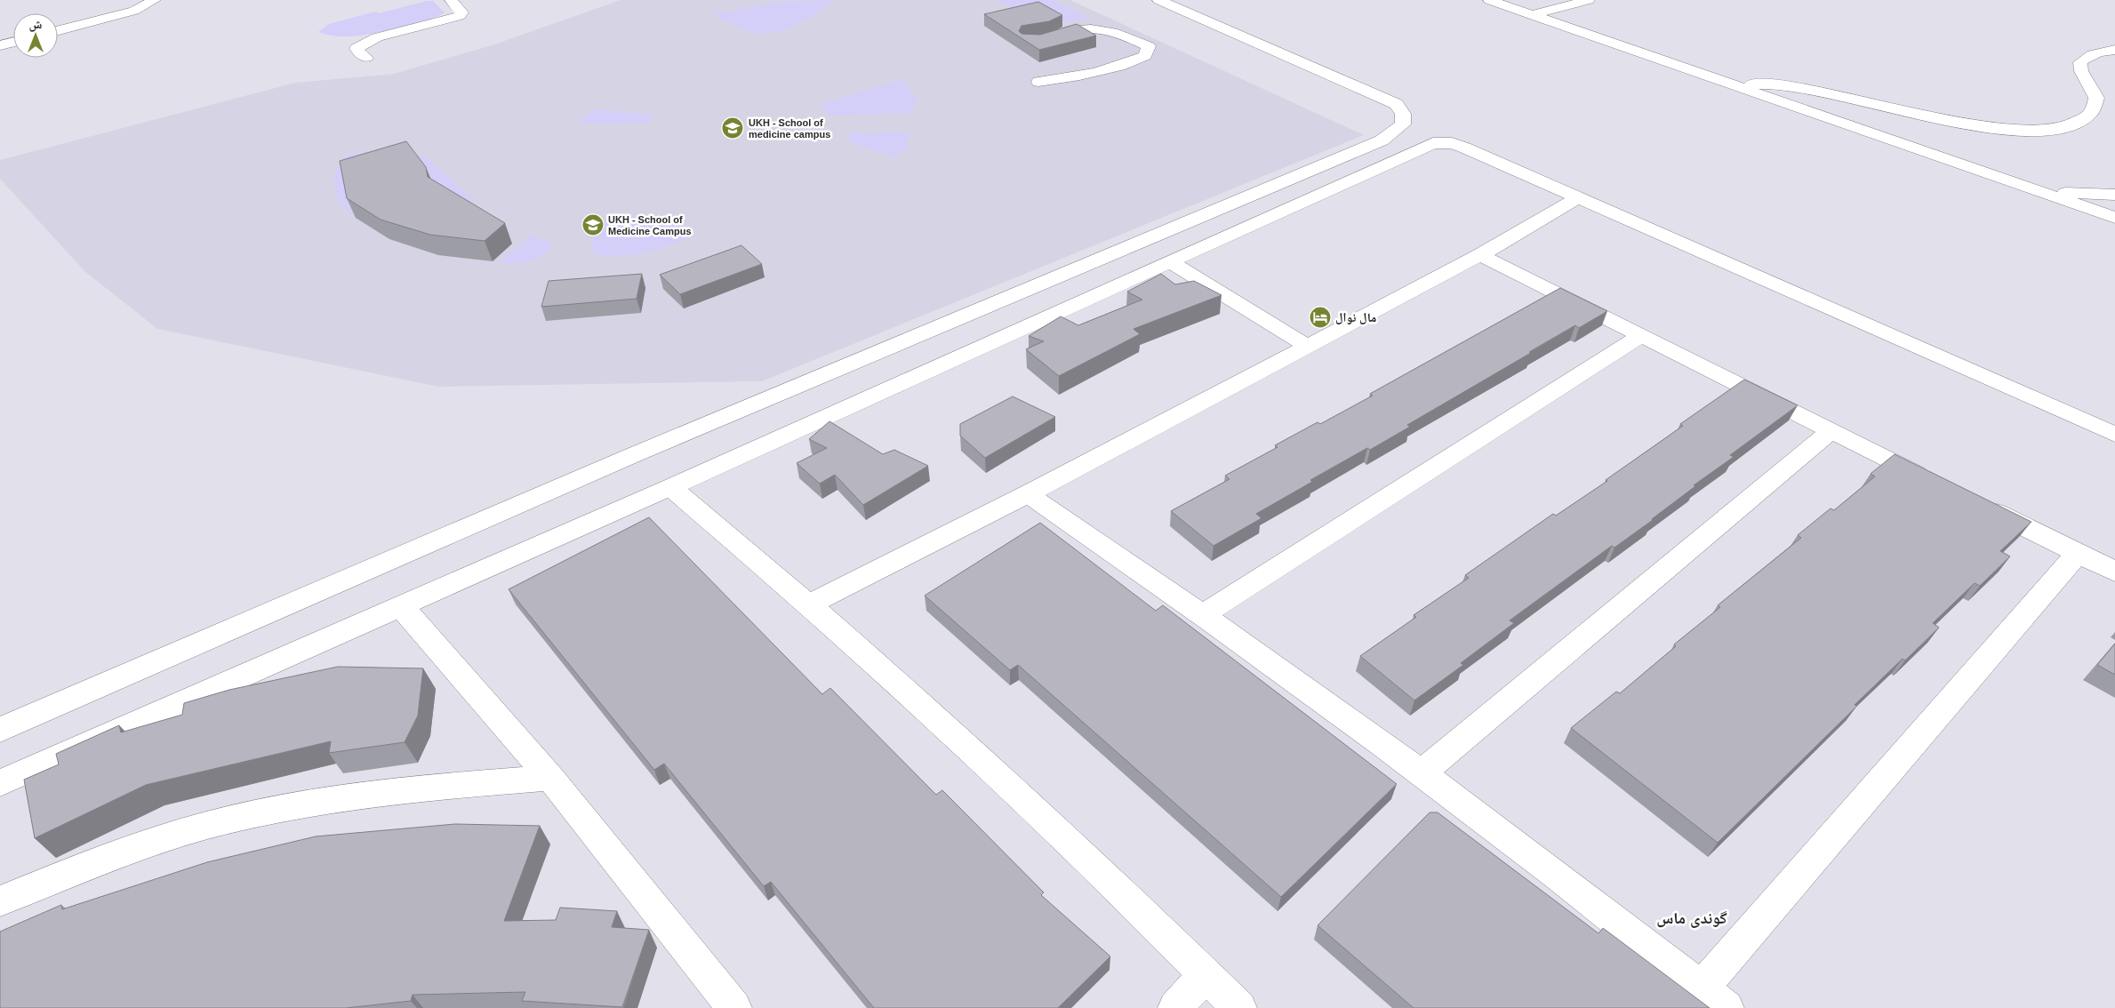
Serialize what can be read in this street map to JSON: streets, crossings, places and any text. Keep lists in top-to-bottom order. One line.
{"districts":["گوندی ماس"],"places":{"school or university":["UKH - School of medicine campus","UKH - School of Medicine Campus"],"hotel":["مال نوال"]},"north":"top"}
